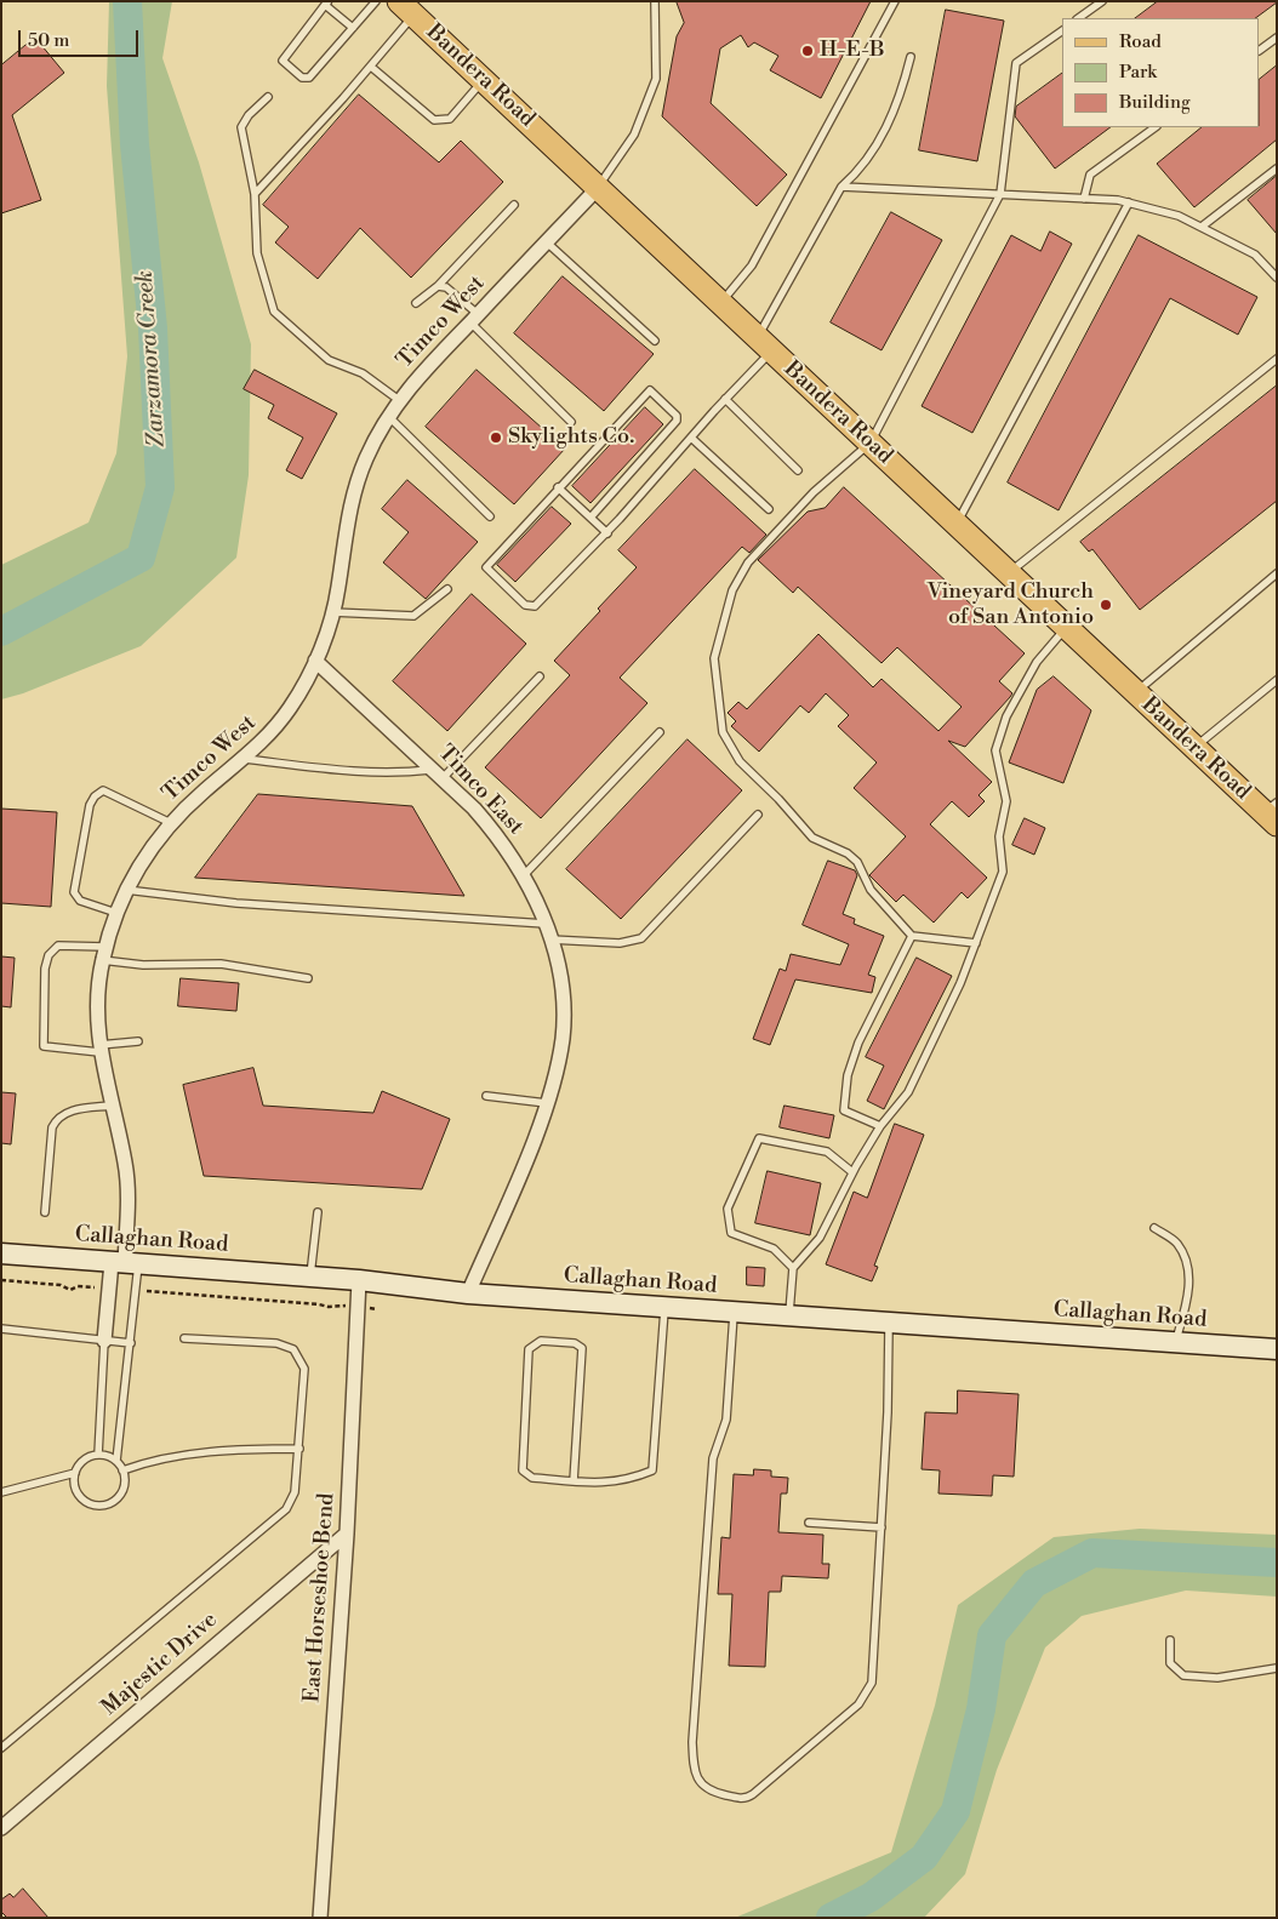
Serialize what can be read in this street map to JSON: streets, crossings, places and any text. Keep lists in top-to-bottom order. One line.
{"streets":{"main road":["Bandera Road","Callaghan Road"],"street":["Timco West","Timco East","East Horseshoe Bend","Majestic Drive"]},"crossings":[["Bandera Road","Timco West"],["Timco West","Timco East"],["Timco West","Callaghan Road"],["Timco East","Callaghan Road"],["Callaghan Road","East Horseshoe Bend"],["East Horseshoe Bend","Majestic Drive"]],"water":["Zarzamora Creek"],"places":["H-E-B","Skylights Co.","Vineyard Church of San Antonio"],"legend":["Road","Park","Building"],"scale_bar":"50 m"}
